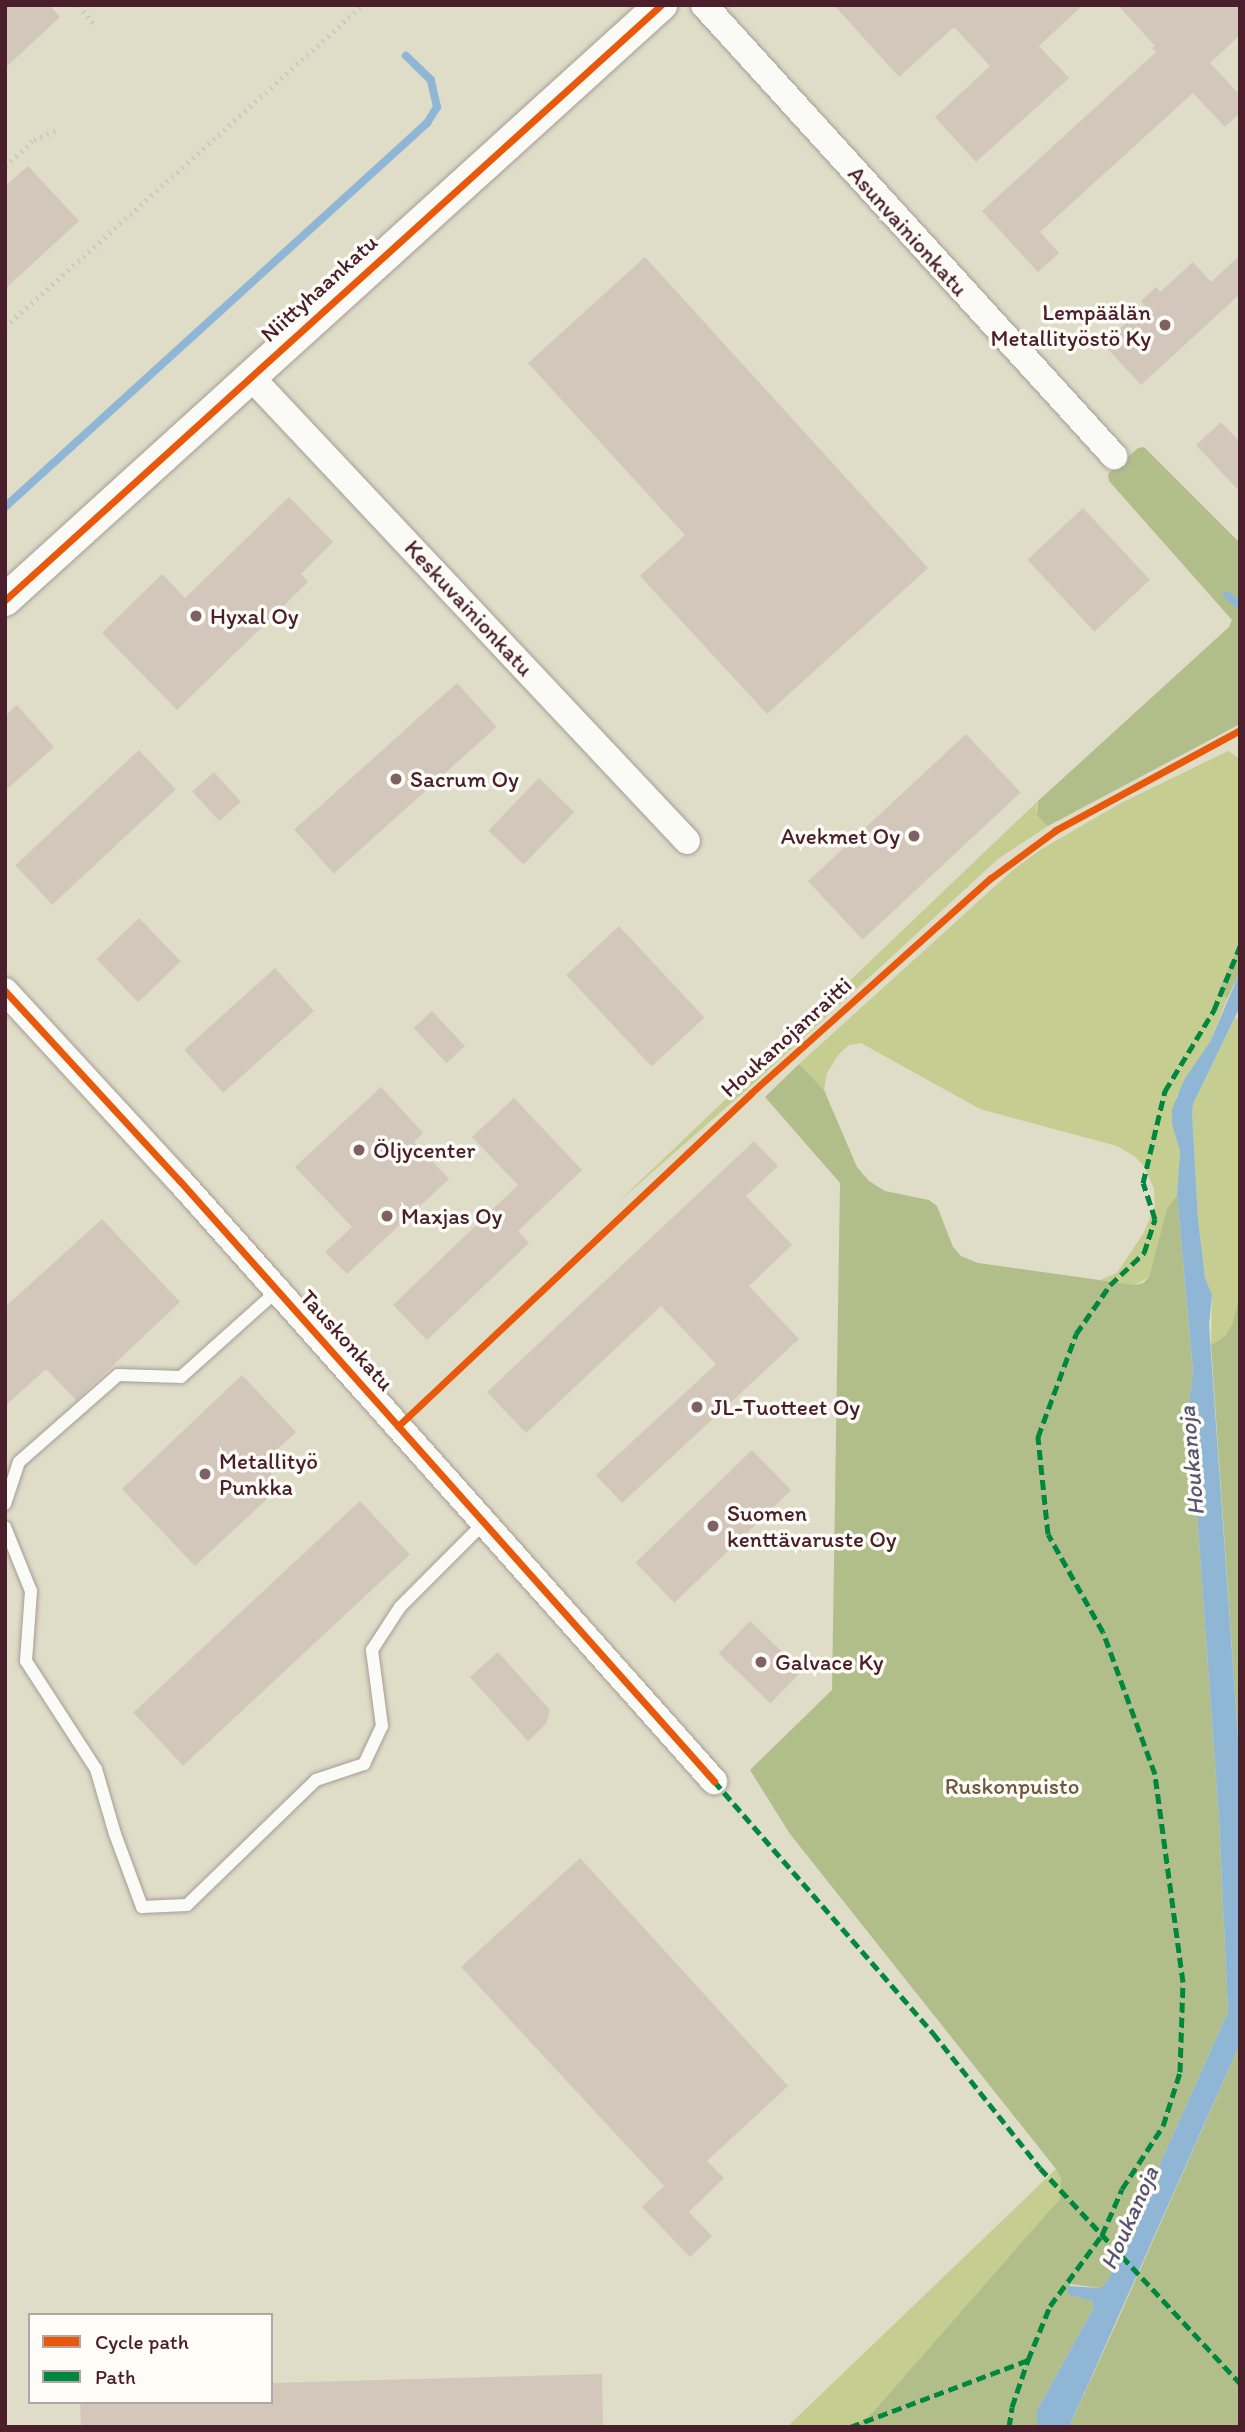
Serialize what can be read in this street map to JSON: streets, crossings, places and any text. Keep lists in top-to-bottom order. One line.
{"streets":{"street":["Asunvainionkatu","Niittyhaankatu","Keskuvainionkatu","Tauskonkatu"],"cycle path":["Houkanojanraitti"]},"crossings":[["Niittyhaankatu","Keskuvainionkatu"]],"water":["Houkanoja"],"parks":["Ruskonpuisto"],"places":["Lempäälän Metallityöstö Ky","Hyxal Oy","Sacrum Oy","Avekmet Oy","Öljycenter","Maxjas Oy","JL-Tuotteet Oy","Metallityö Punkka","Suomen kenttävaruste Oy","Galvace Ky"],"legend":["Cycle path","Path"]}
